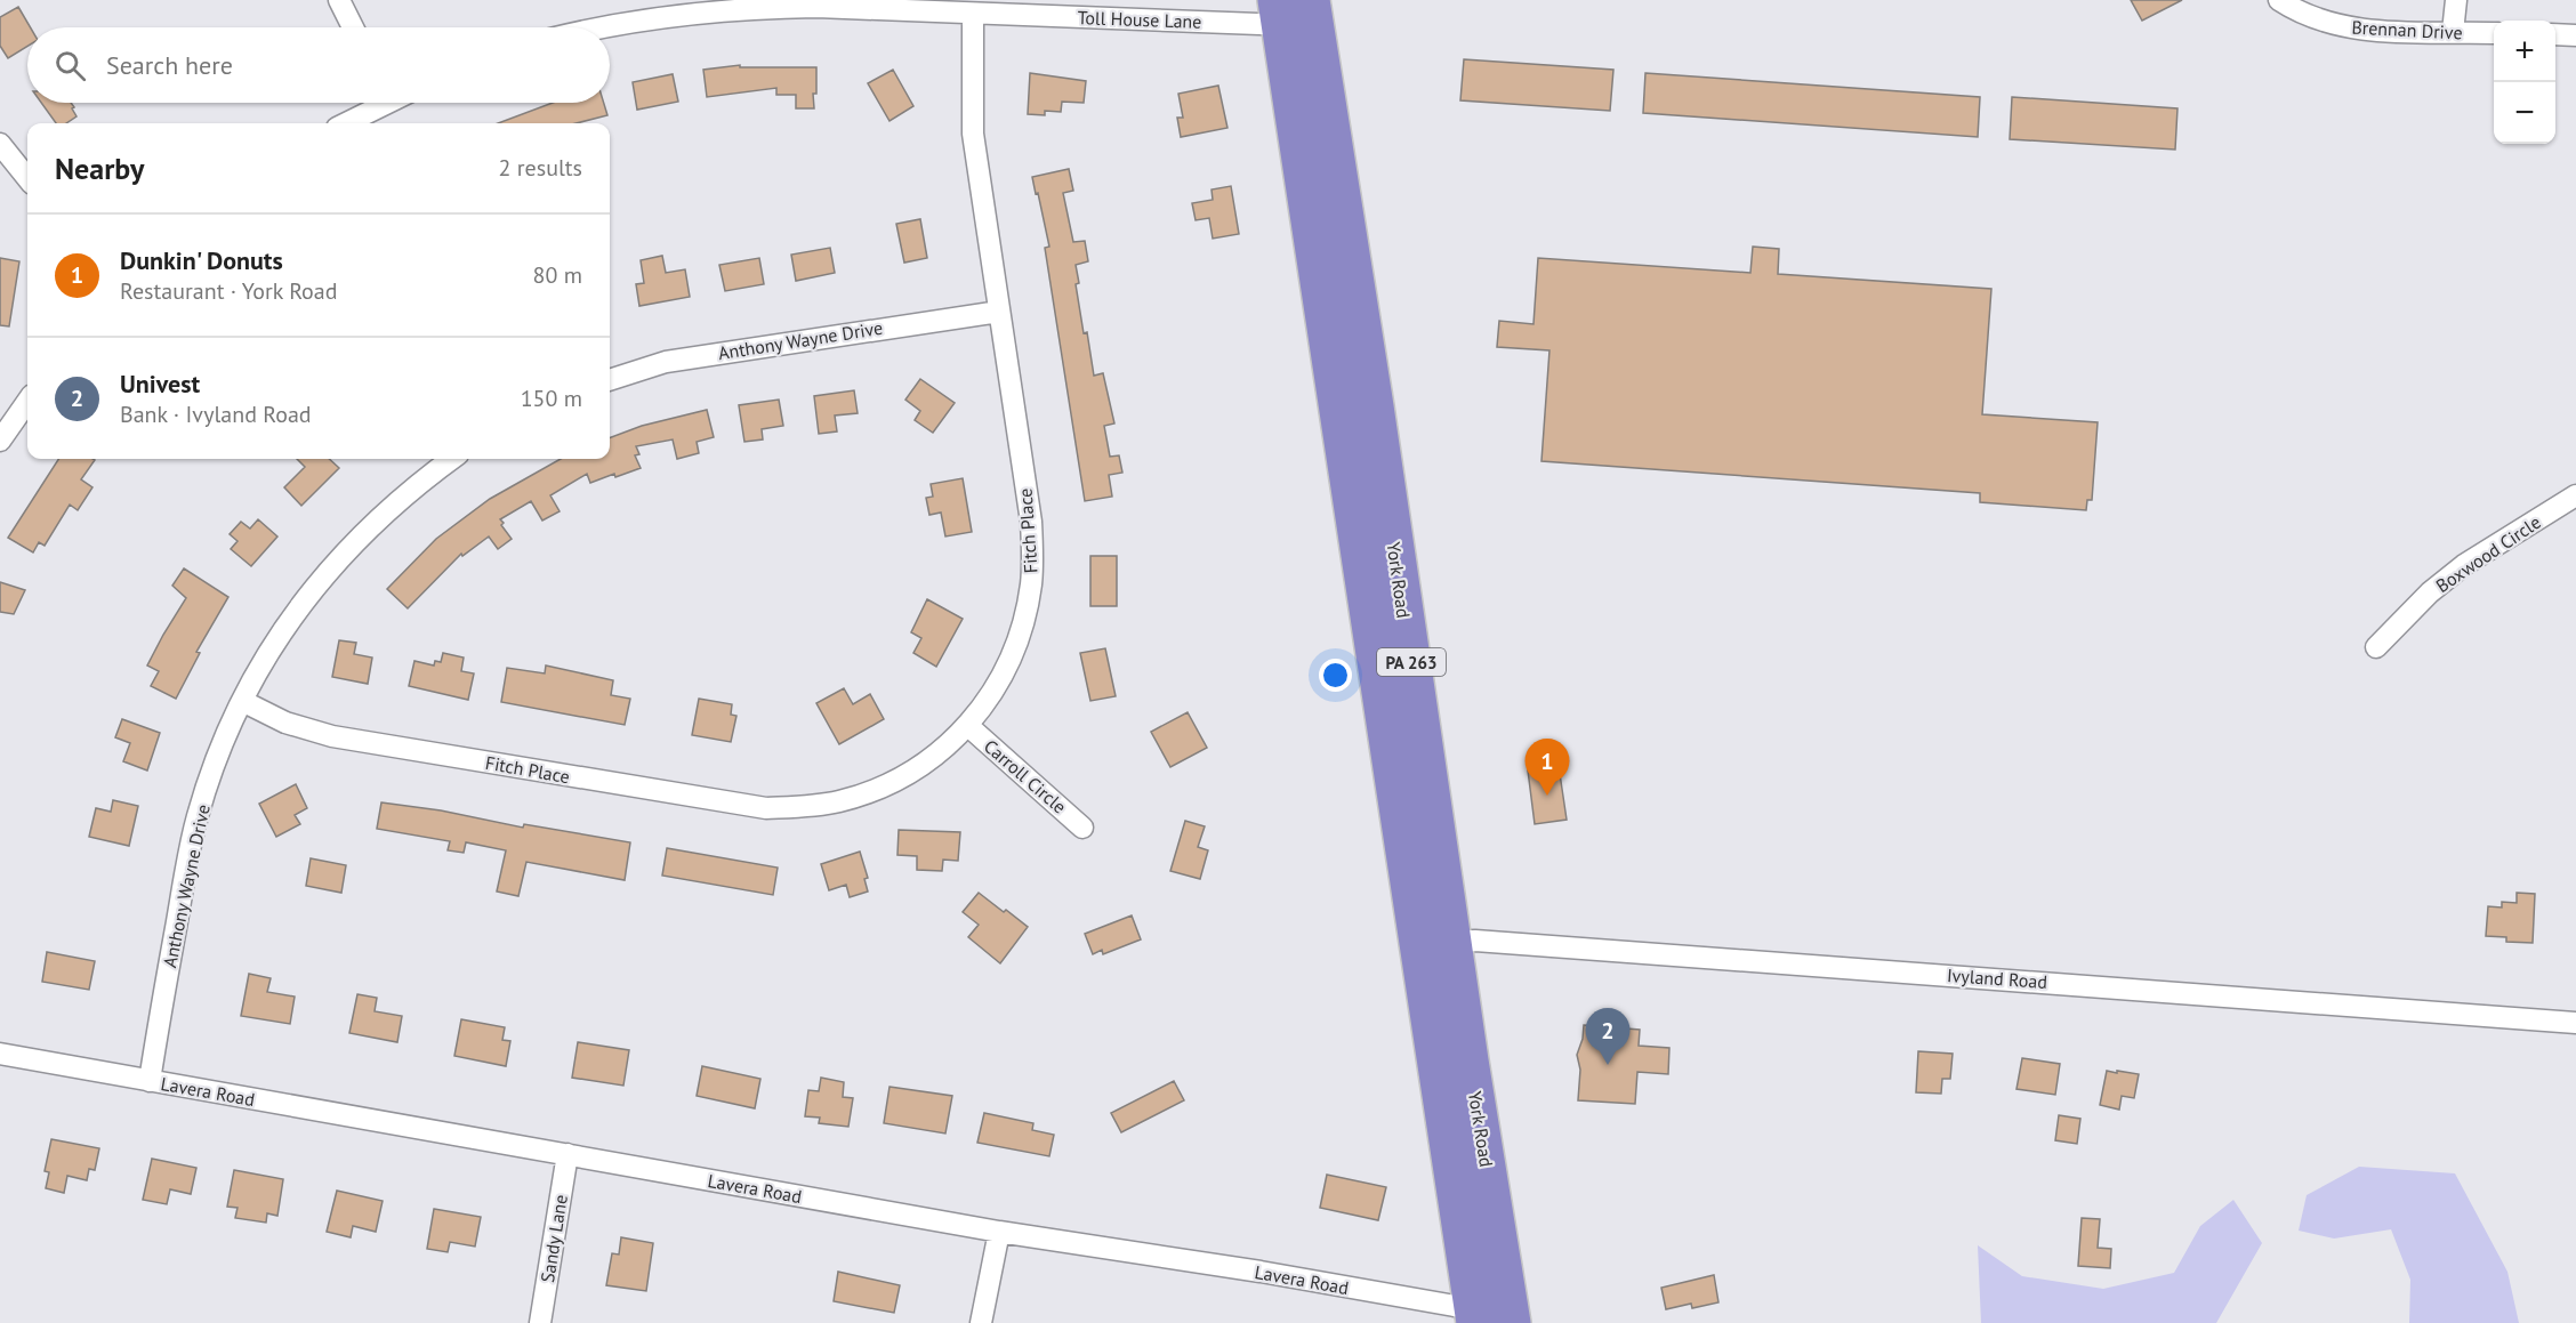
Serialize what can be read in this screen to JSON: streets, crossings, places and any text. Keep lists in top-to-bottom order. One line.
{"streets":{"highway":["York Road","PA 263"],"street":["Toll House Lane","Brennan Drive","Anthony Wayne Drive","Fitch Place","Boxwood Circle","Carroll Circle","Ivyland Road","Lavera Road","Sandy Lane"]},"crossings":[["Toll House Lane","Fitch Place"],["Toll House Lane","York Road"],["Anthony Wayne Drive","Fitch Place"],["Anthony Wayne Drive","Lavera Road"],["Fitch Place","Carroll Circle"],["York Road","Ivyland Road"],["York Road","Lavera Road"],["Lavera Road","Sandy Lane"]],"page":{"map_buttons":["+","−"],"search":"Search here","heading":["Nearby","2 results"],"list":[{"mark":"1","name":"Dunkin' Donuts","note":"Restaurant · York Road","value":"80 m"},{"mark":"2","name":"Univest","note":"Bank · Ivyland Road","value":"150 m"}],"pins":["1","2"]}}
